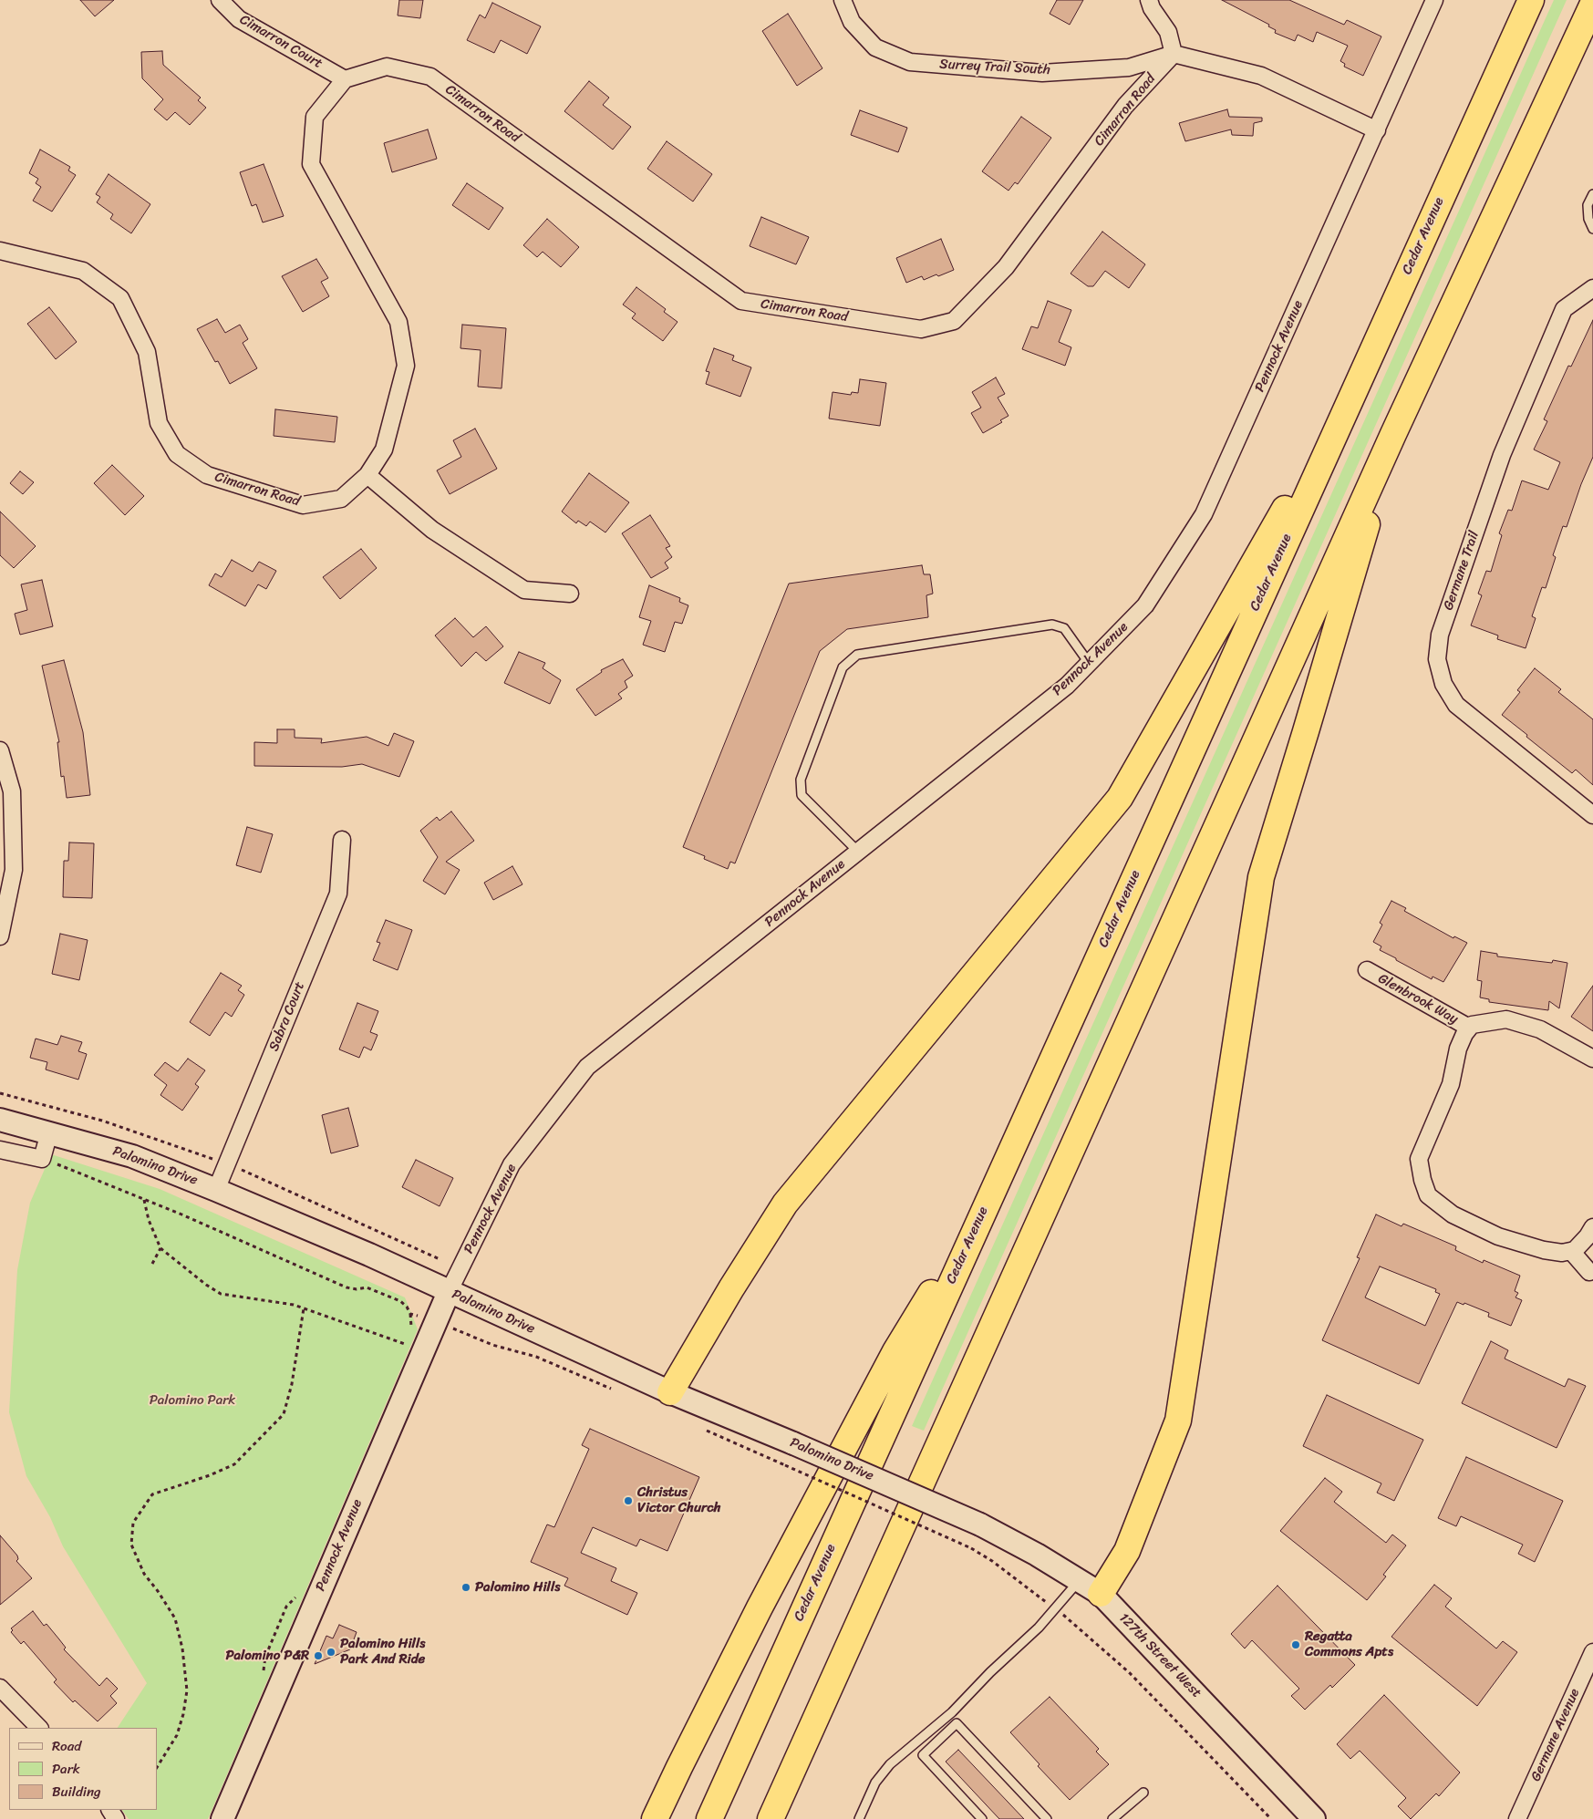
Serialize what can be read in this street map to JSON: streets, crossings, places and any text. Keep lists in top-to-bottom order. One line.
{"streets":{"highway":["Cedar Avenue"],"street":["Cimarron Court","Surrey Trail South","Cimarron Road","Pennock Avenue","Germane Trail","Glenbrook Way","Sabra Court","Palomino Drive","127th Street West","Germane Avenue"]},"crossings":[["Cimarron Court","Cimarron Road"],["Surrey Trail South","Cimarron Road"],["Pennock Avenue","Palomino Drive"],["Sabra Court","Palomino Drive"],["Palomino Drive","127th Street West"]],"parks":["Palomino Park"],"places":["Christus Victor Church","Palomino Hills","Regatta Commons Apts","Palomino Hills Park And Ride","Palomino P&R"],"legend":["Road","Park","Building"]}
